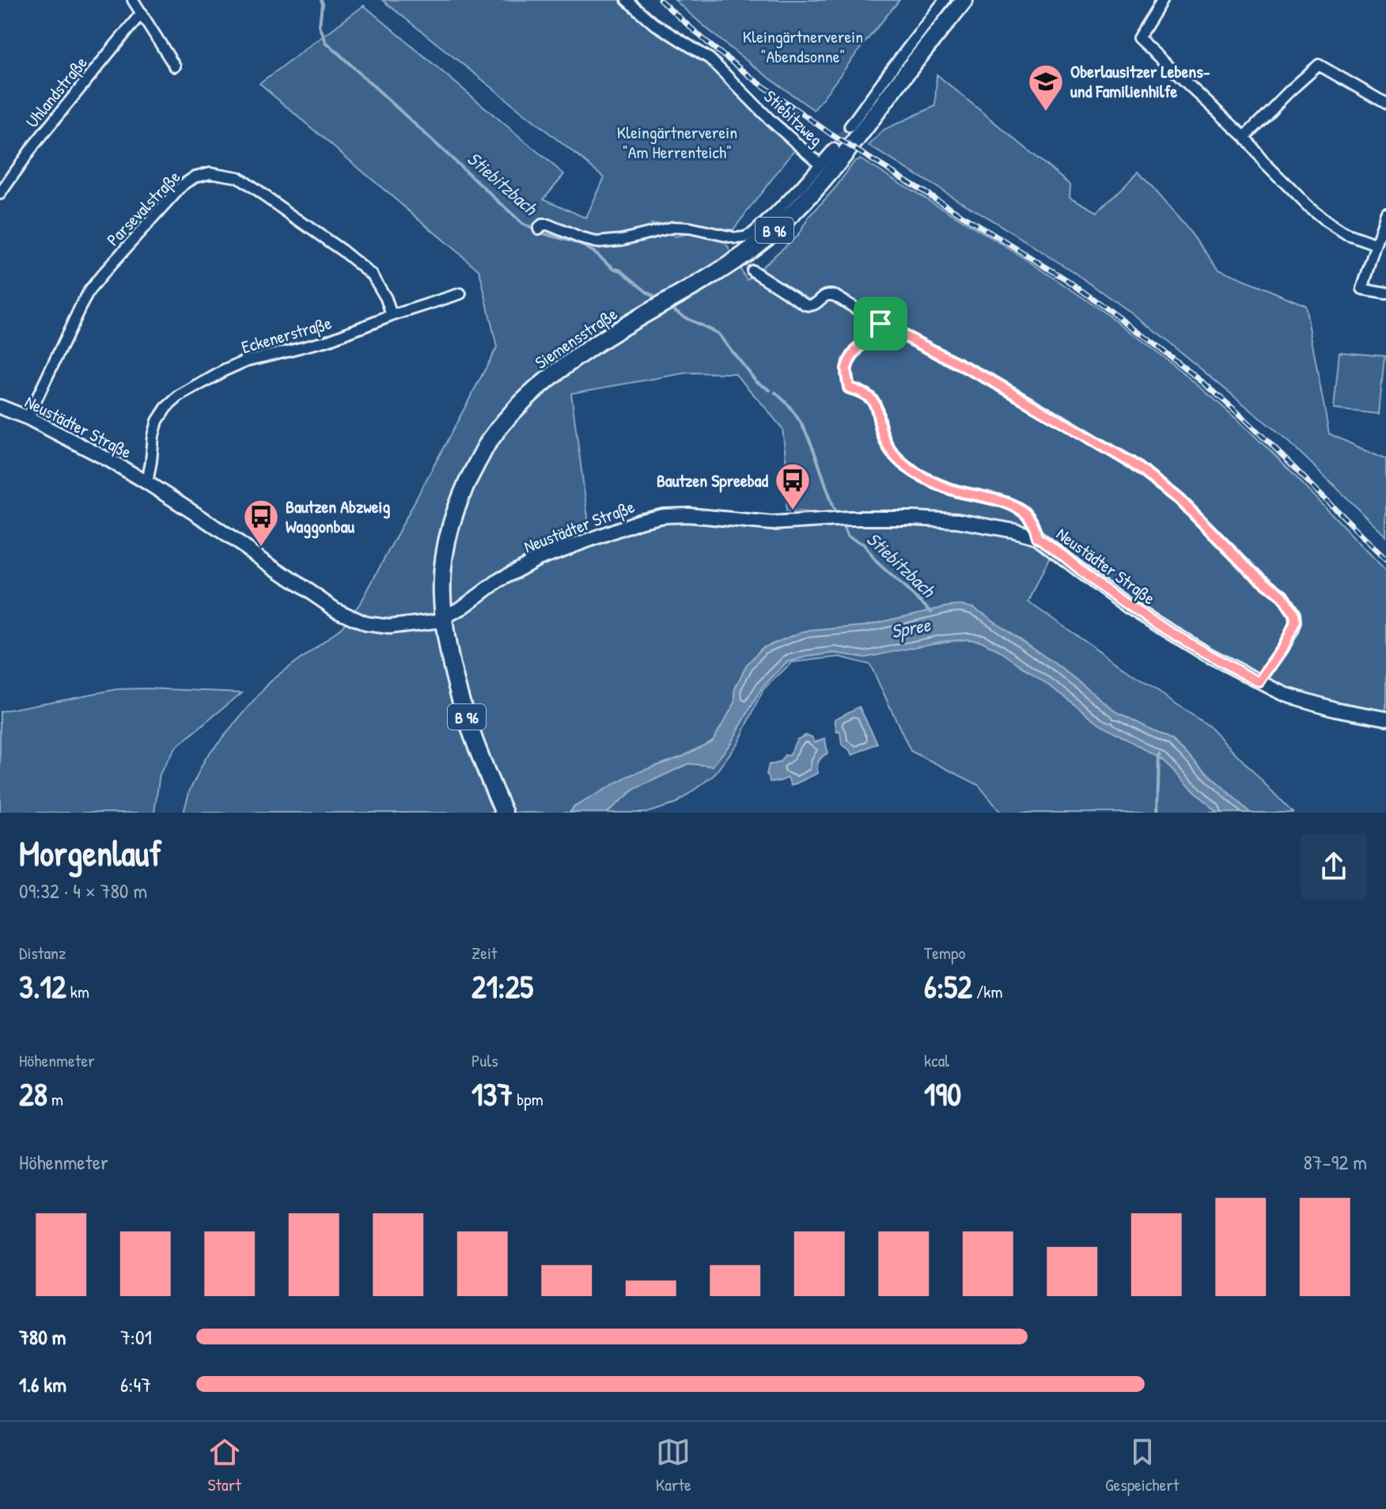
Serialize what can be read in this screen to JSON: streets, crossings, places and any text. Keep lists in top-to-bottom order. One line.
{"streets":{"main road":["B 96","Siemensstraße"],"street":["Uhlandstraße","Stiebitzweg","Parsevalstraße","Eckenerstraße","Neustädter Straße"]},"crossings":[["Parsevalstraße","Eckenerstraße"],["Parsevalstraße","Neustädter Straße"],["Eckenerstraße","Neustädter Straße"],["Siemensstraße","Neustädter Straße"]],"water":["Stiebitzbach","Spree"],"parks":["Kleingärtnerverein \"Abendsonne\"","Kleingärtnerverein \"Am Herrenteich\""],"places":{"school or university":["Oberlausitzer Lebens- und Familienhilfe"],"bus stop":["Bautzen Spreebad","Bautzen Abzweig Waggonbau"]},"page":{"heading":["Morgenlauf","09:32 · 4 × 780 m"],"stats":[["Distanz","3.12 km"],["Zeit","21:25"],["Tempo","6:52 /km"],["Höhenmeter","28 m"],["Puls","137 bpm"],["kcal","190"]],"chart":["Höhenmeter","87–92 m"],"list":[{"name":"780 m","note":"7:01"},{"name":"1.6 km","note":"6:47"}],"tabs":["Start","Karte","Gespeichert"]}}
